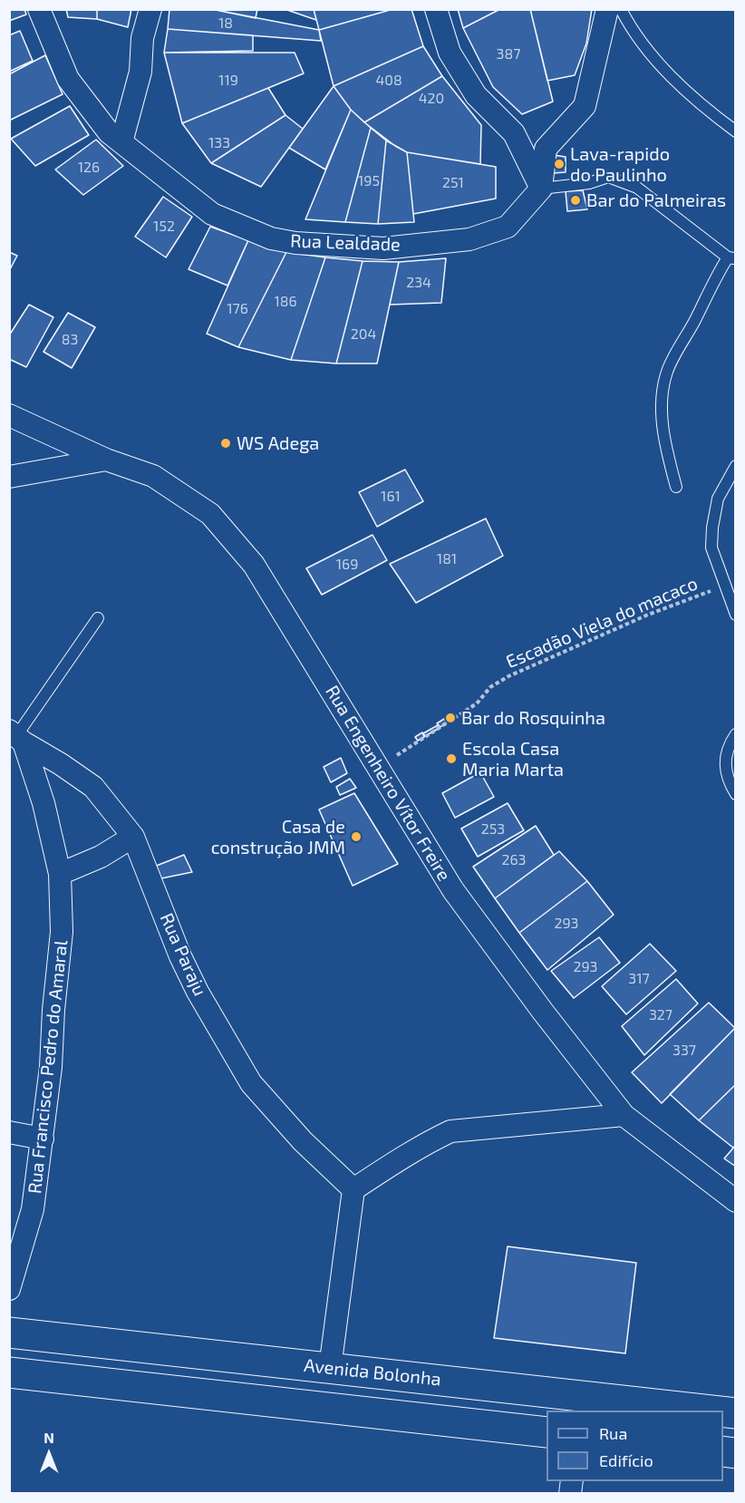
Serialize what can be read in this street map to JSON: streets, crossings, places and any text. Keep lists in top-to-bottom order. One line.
{"streets":{"main road":["Avenida Bolonha"],"street":["Rua Lealdade","Rua Engenheiro Vítor Freire","Rua Paraju","Rua Francisco Pedro do Amaral"],"path":["Escadão Viela do macaco"]},"crossings":[["Escadão Viela do macaco","Rua Engenheiro Vítor Freire"],["Rua Paraju","Rua Francisco Pedro do Amaral"]],"places":["Lava-rapido do Paulinho","Bar do Palmeiras","WS Adega","Bar do Rosquinha","Escola Casa Maria Marta","Casa de construção JMM"],"house_numbers":["18","387","119","408","420","133","126","195","251","152","234","186","176","204","83","161","181","169","253","263","293","293","317","327","337"],"legend":["Rua","Edifício"],"north":"top"}
